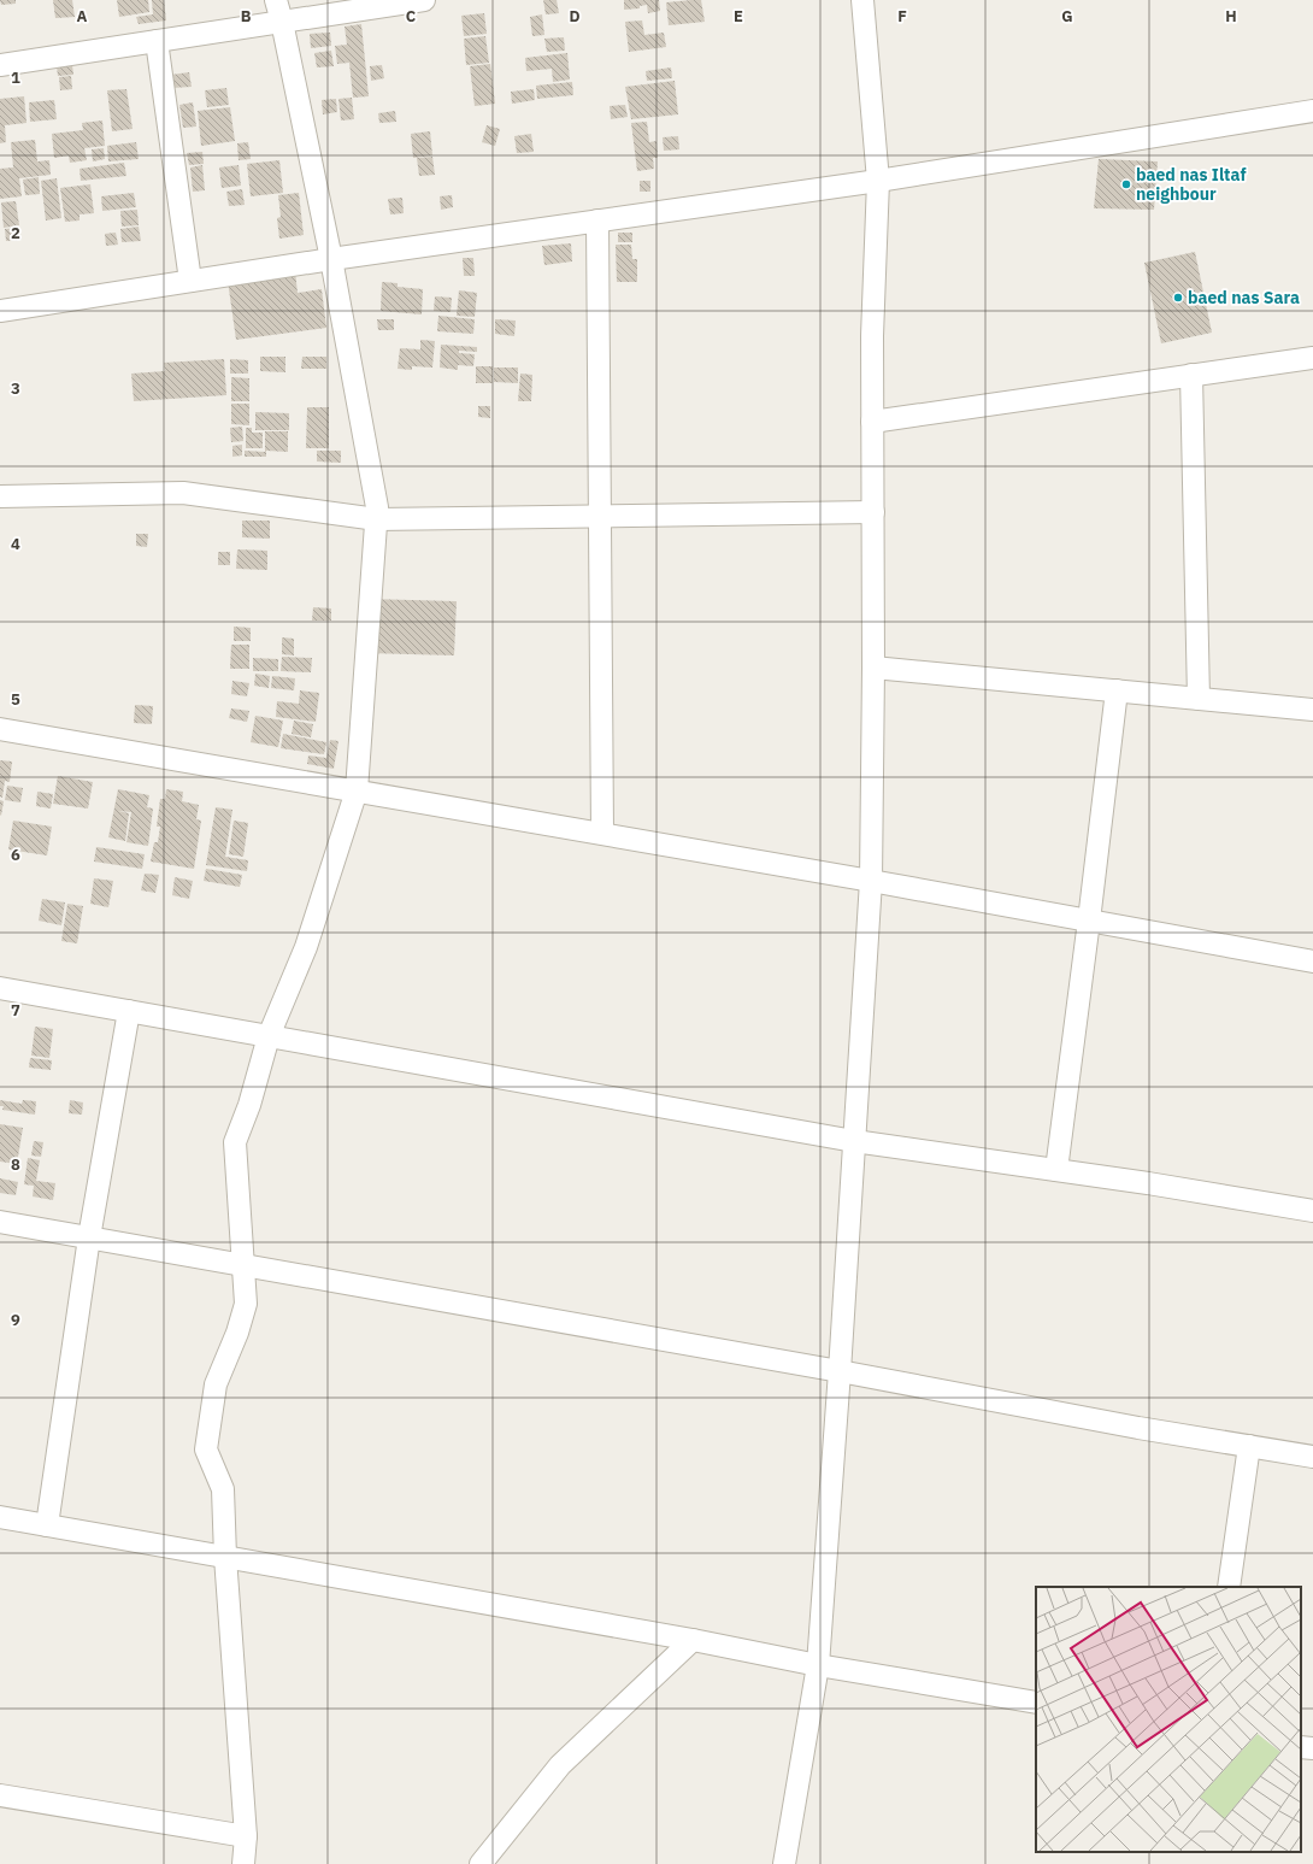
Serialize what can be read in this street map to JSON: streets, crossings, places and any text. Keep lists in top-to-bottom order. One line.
{"places":["baed nas Iltaf neighbour","baed nas Sara"],"grid":{"columns":["A","B","C","D","E","F","G","H"],"rows":["1","2","3","4","5","6","7","8","9"]}}
